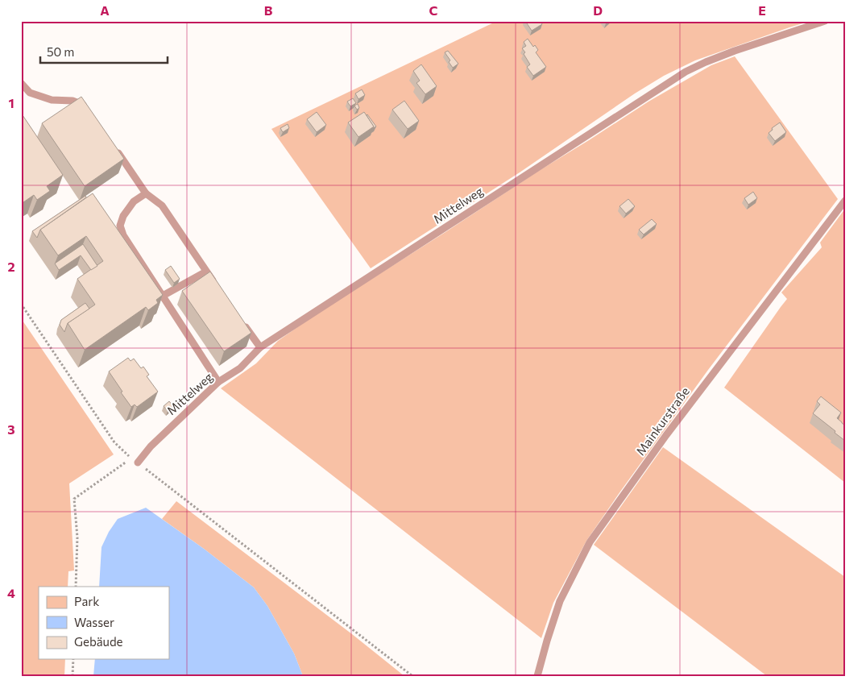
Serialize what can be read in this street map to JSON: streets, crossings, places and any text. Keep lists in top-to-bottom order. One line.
{"streets":{"lane":["Mittelweg","Mainkurstraße"]},"legend":["Park","Wasser","Gebäude"],"scale_bar":"50 m","grid":{"columns":["A","B","C","D","E"],"rows":["1","2","3","4"]}}
